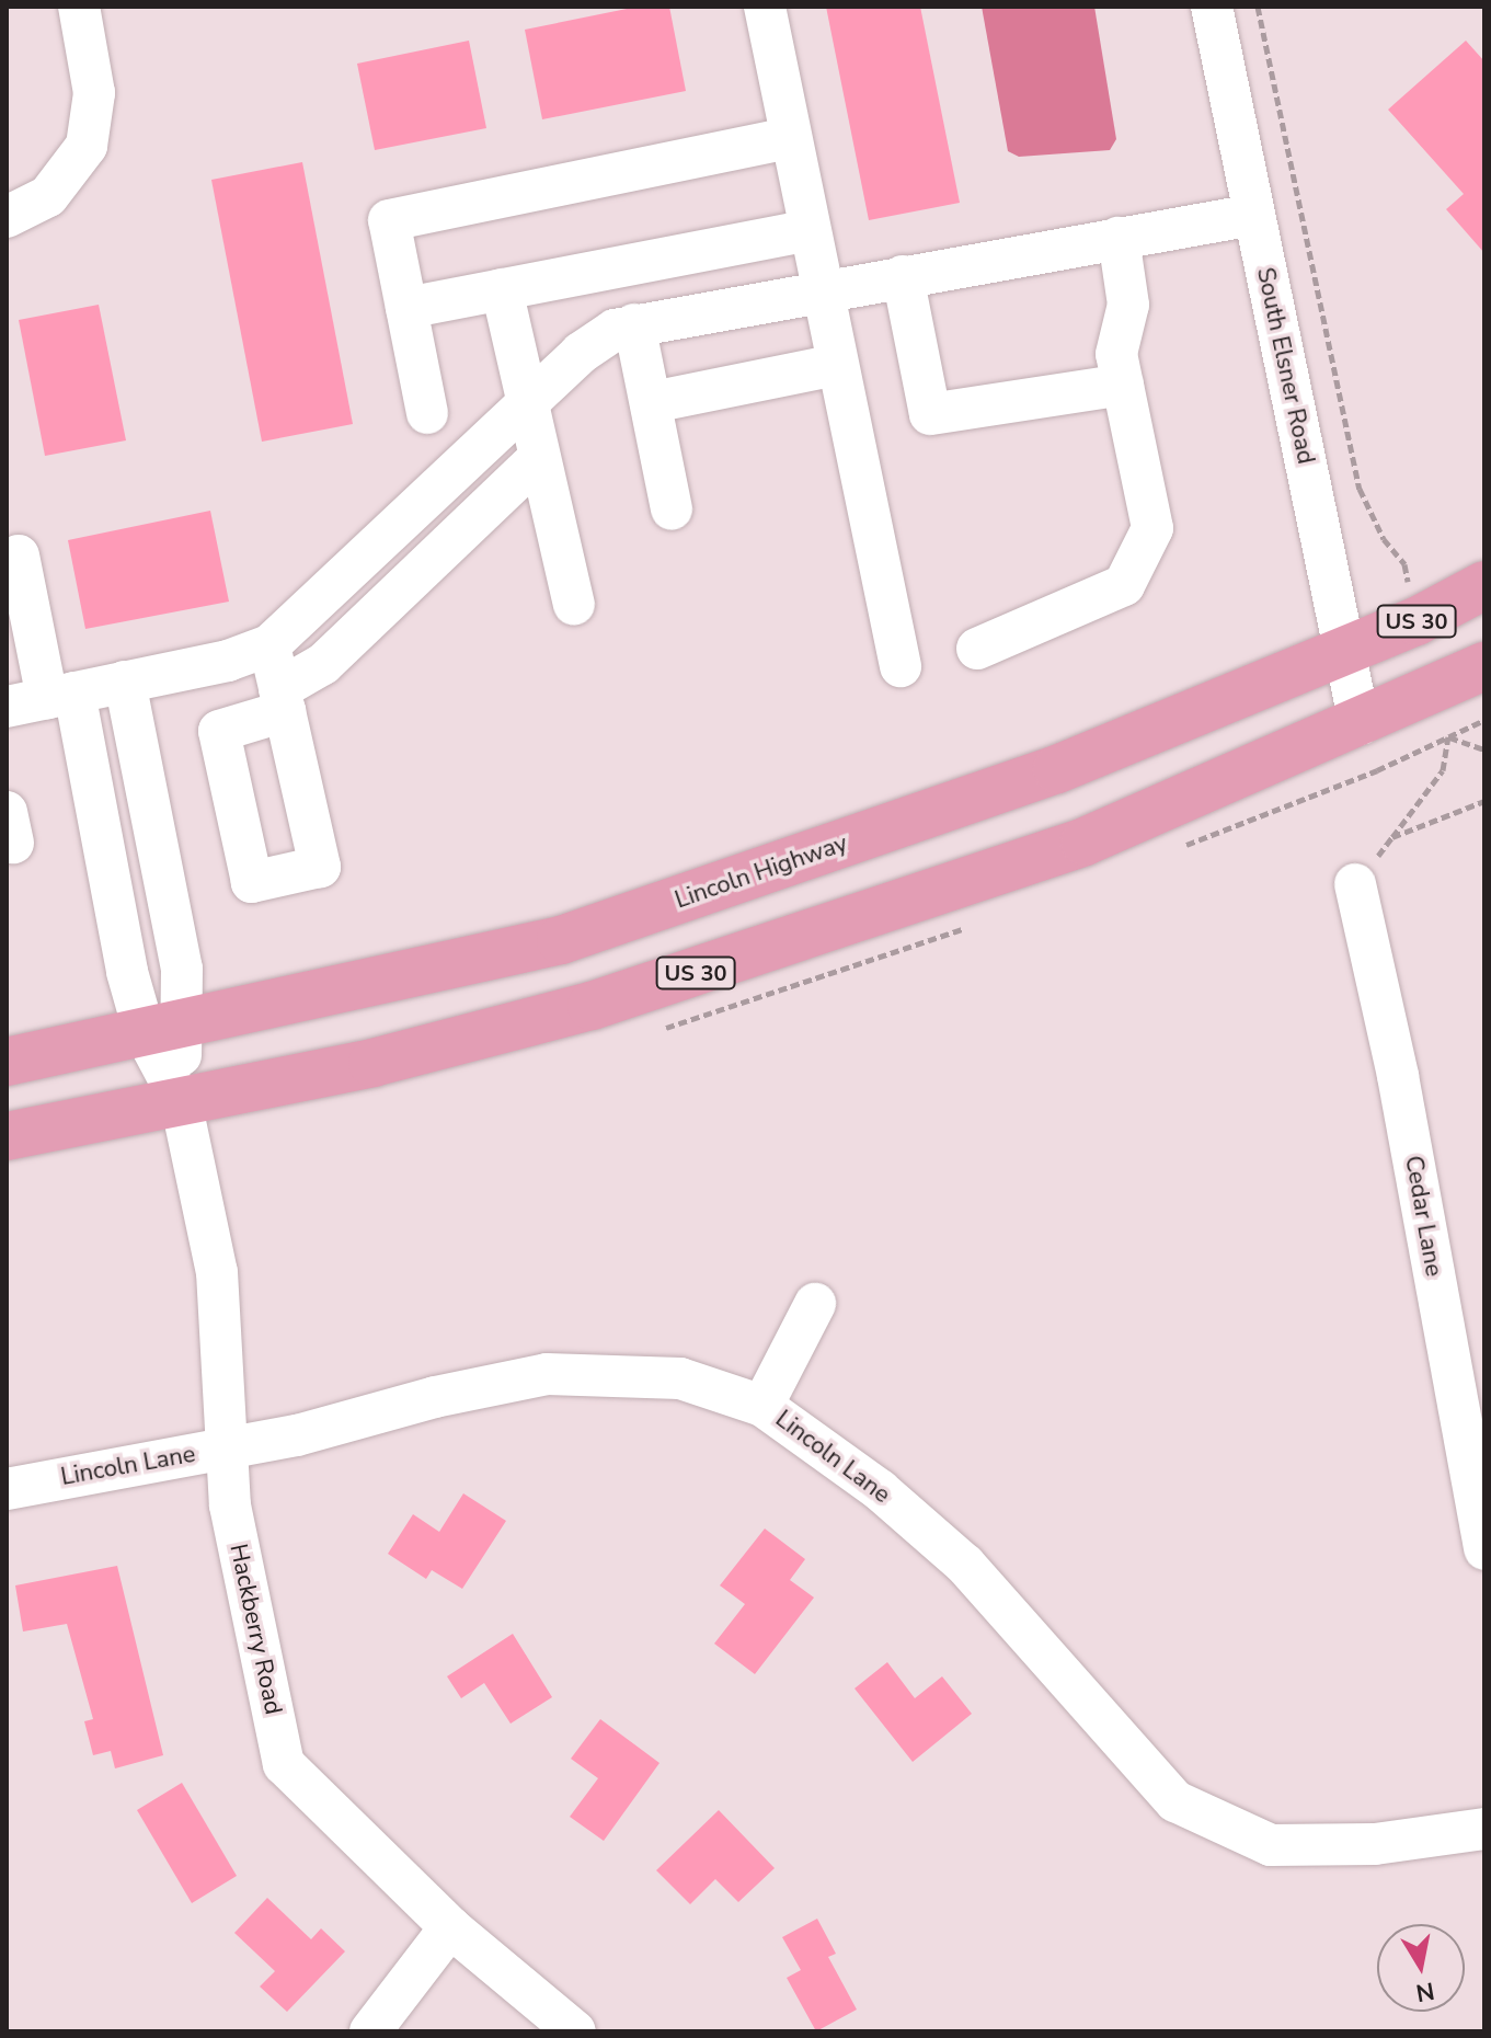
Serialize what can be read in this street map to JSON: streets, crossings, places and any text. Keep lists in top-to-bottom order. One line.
{"streets":{"main road":["US 30","Lincoln Highway"],"street":["South Elsner Road","Cedar Lane","Lincoln Lane","Hackberry Road"]},"crossings":[["South Elsner Road","US 30"],["South Elsner Road","Lincoln Highway"],["US 30","Hackberry Road"],["Lincoln Highway","Hackberry Road"],["Lincoln Lane","Hackberry Road"]],"north":"bottom"}
